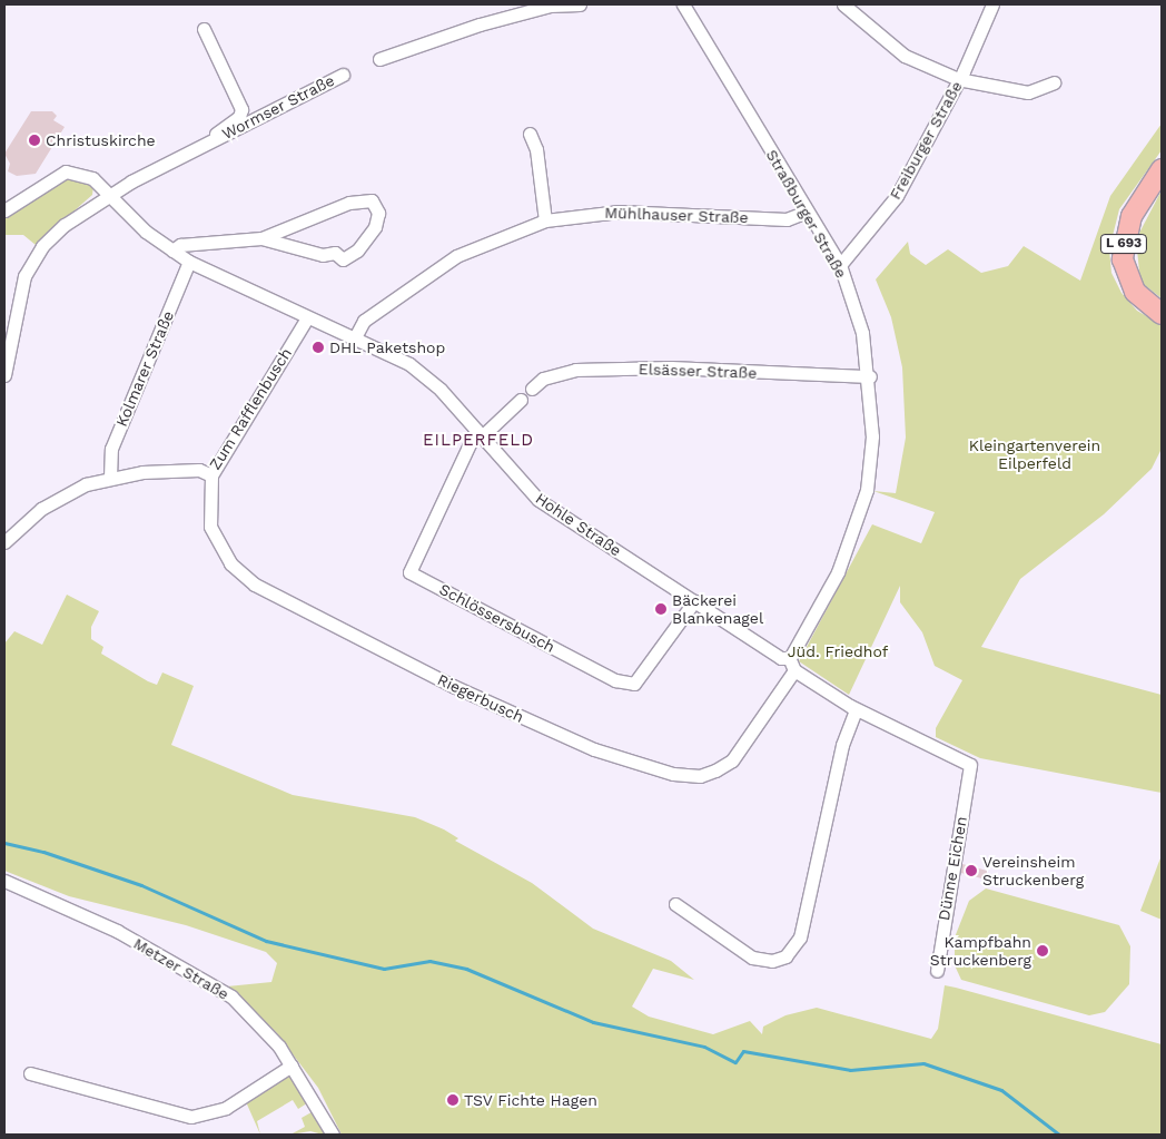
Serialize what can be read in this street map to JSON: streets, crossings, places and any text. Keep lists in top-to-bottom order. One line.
{"streets":{"main road":["L 693"],"street":["Wormser Straße","Freiburger Straße","Straßburger Straße","Mühlhauser Straße","Kolmarer Straße","Elsässer Straße","Zum Rafflenbusch","Hohle Straße","Schlössersbusch","Riegerbusch","Dünne Eichen","Metzer Straße"]},"crossings":[["Wormser Straße","Hohle Straße"],["Freiburger Straße","Straßburger Straße"],["Straßburger Straße","Mühlhauser Straße"],["Straßburger Straße","Elsässer Straße"],["Straßburger Straße","Hohle Straße"],["Straßburger Straße","Riegerbusch"],["Mühlhauser Straße","Hohle Straße"],["Kolmarer Straße","Zum Rafflenbusch"],["Kolmarer Straße","Hohle Straße"],["Zum Rafflenbusch","Hohle Straße"],["Zum Rafflenbusch","Riegerbusch"],["Hohle Straße","Schlössersbusch"],["Hohle Straße","Riegerbusch"],["Hohle Straße","Dünne Eichen"]],"districts":["EILPERFELD"],"parks":["Kleingartenverein Eilperfeld","Jüd. Friedhof"],"places":["Christuskirche","DHL Paketshop","Bäckerei Blankenagel","Vereinsheim Struckenberg","Kampfbahn Struckenberg","TSV Fichte Hagen"]}
